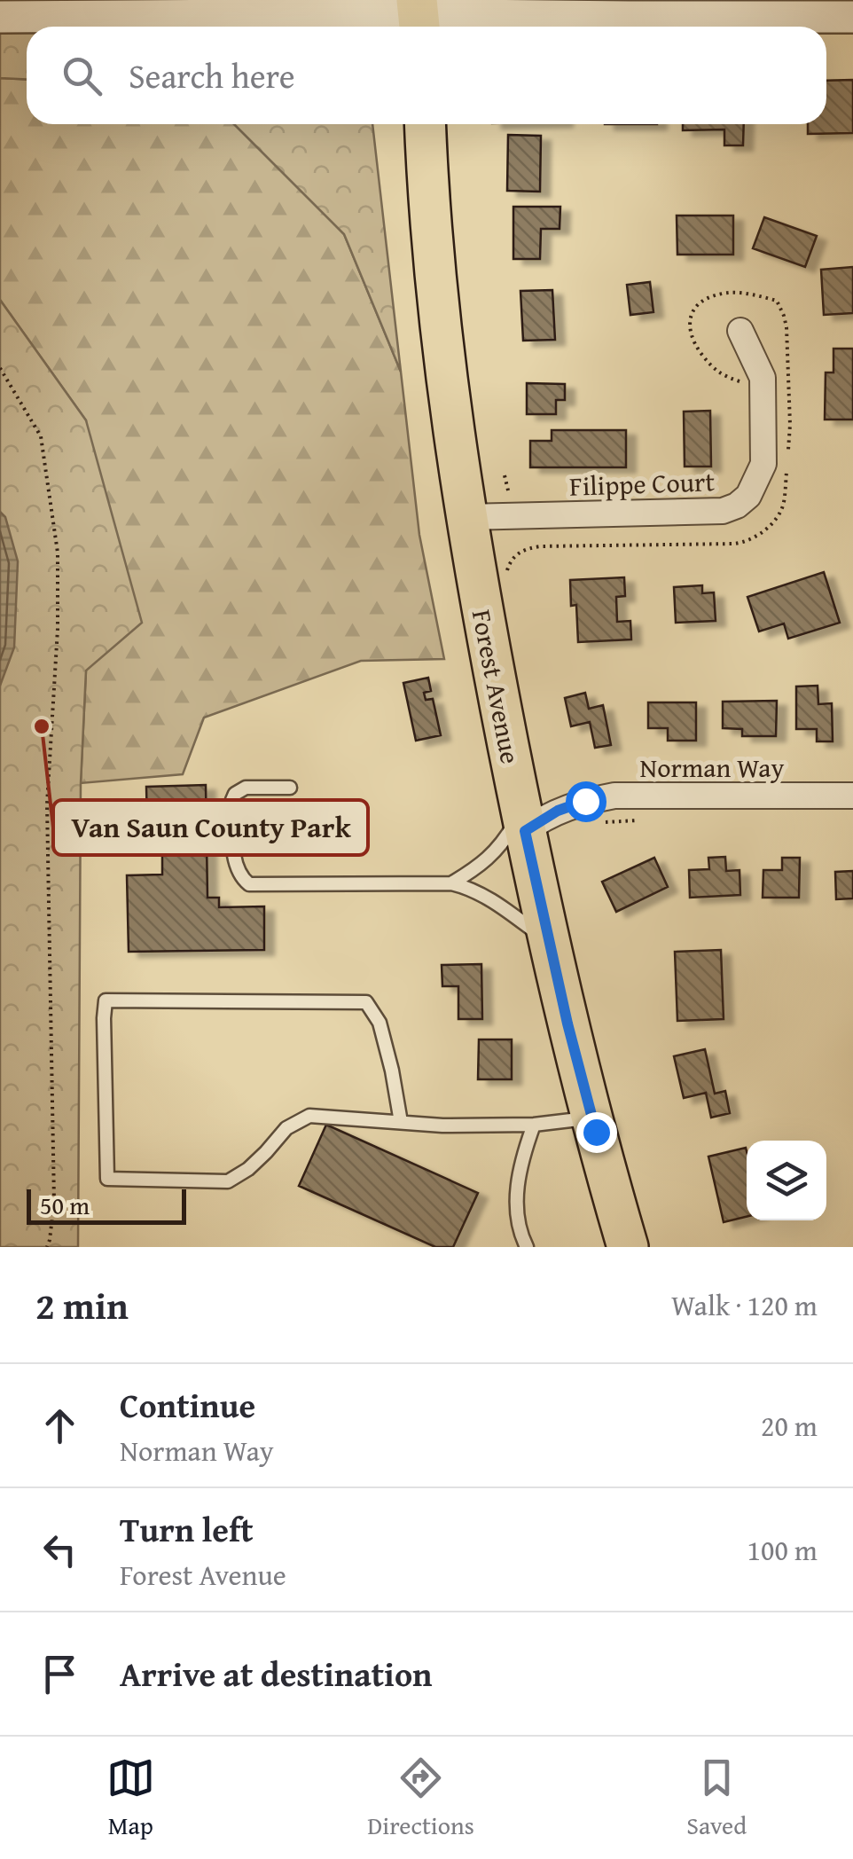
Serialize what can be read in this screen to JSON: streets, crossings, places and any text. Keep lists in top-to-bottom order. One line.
{"streets":{"main road":["Forest Avenue"],"street":["Filippe Court","Norman Way"]},"crossings":[["Filippe Court","Forest Avenue"],["Forest Avenue","Norman Way"]],"places":["Van Saun County Park"],"scale_bar":"50 m","page":{"search":"Search here","scale":"50 m","heading":["2 min","Walk · 120 m"],"list":[["Continue","Norman Way","20 m"],["Turn left","Forest Avenue","100 m"],"Arrive at destination"],"nav":["Map","Directions","Saved"]}}
